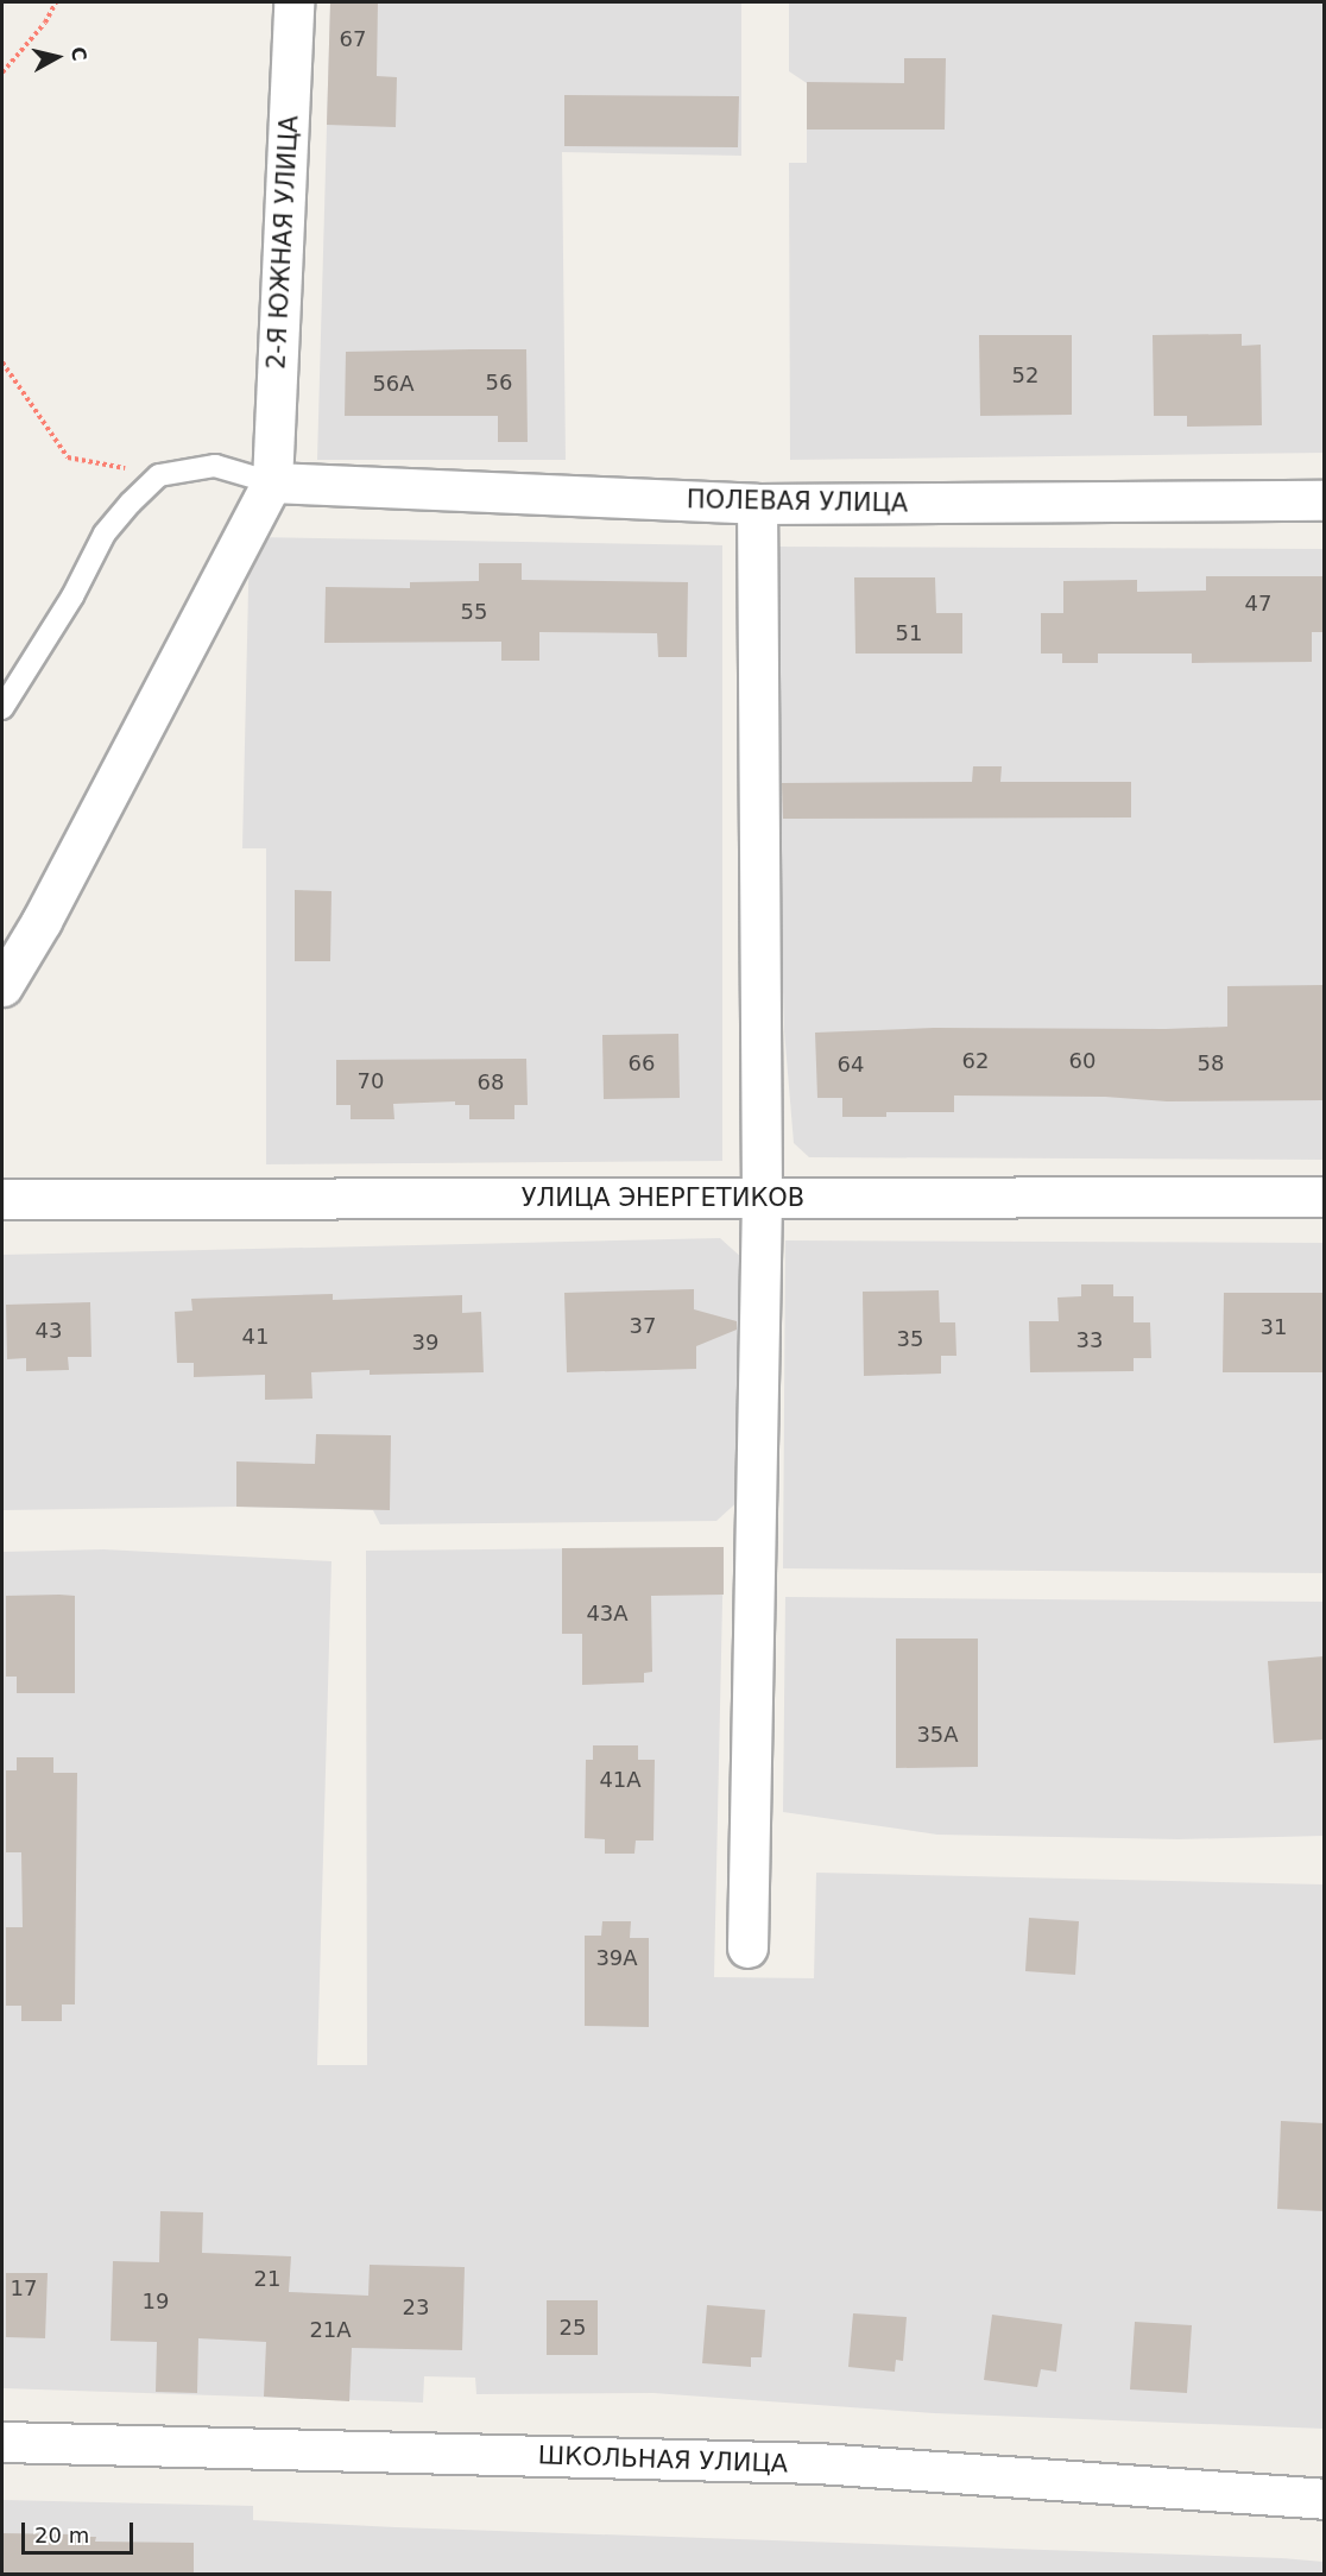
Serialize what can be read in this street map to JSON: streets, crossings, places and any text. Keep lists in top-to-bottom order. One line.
{"streets":{"street":["2-Я ЮЖНАЯ УЛИЦА","ПОЛЕВАЯ УЛИЦА","УЛИЦА ЭНЕРГЕТИКОВ","ШКОЛЬНАЯ УЛИЦА"]},"crossings":[["2-Я ЮЖНАЯ УЛИЦА","ПОЛЕВАЯ УЛИЦА"]],"house_numbers":["67","52","56","56А","47","55","51","62","60","66","58","64","70","68","37","31","43","41","35","33","39","43А","35А","41А","39А","21","17","19","23","25","21А"],"scale_bar":"20 m","north":"right"}
